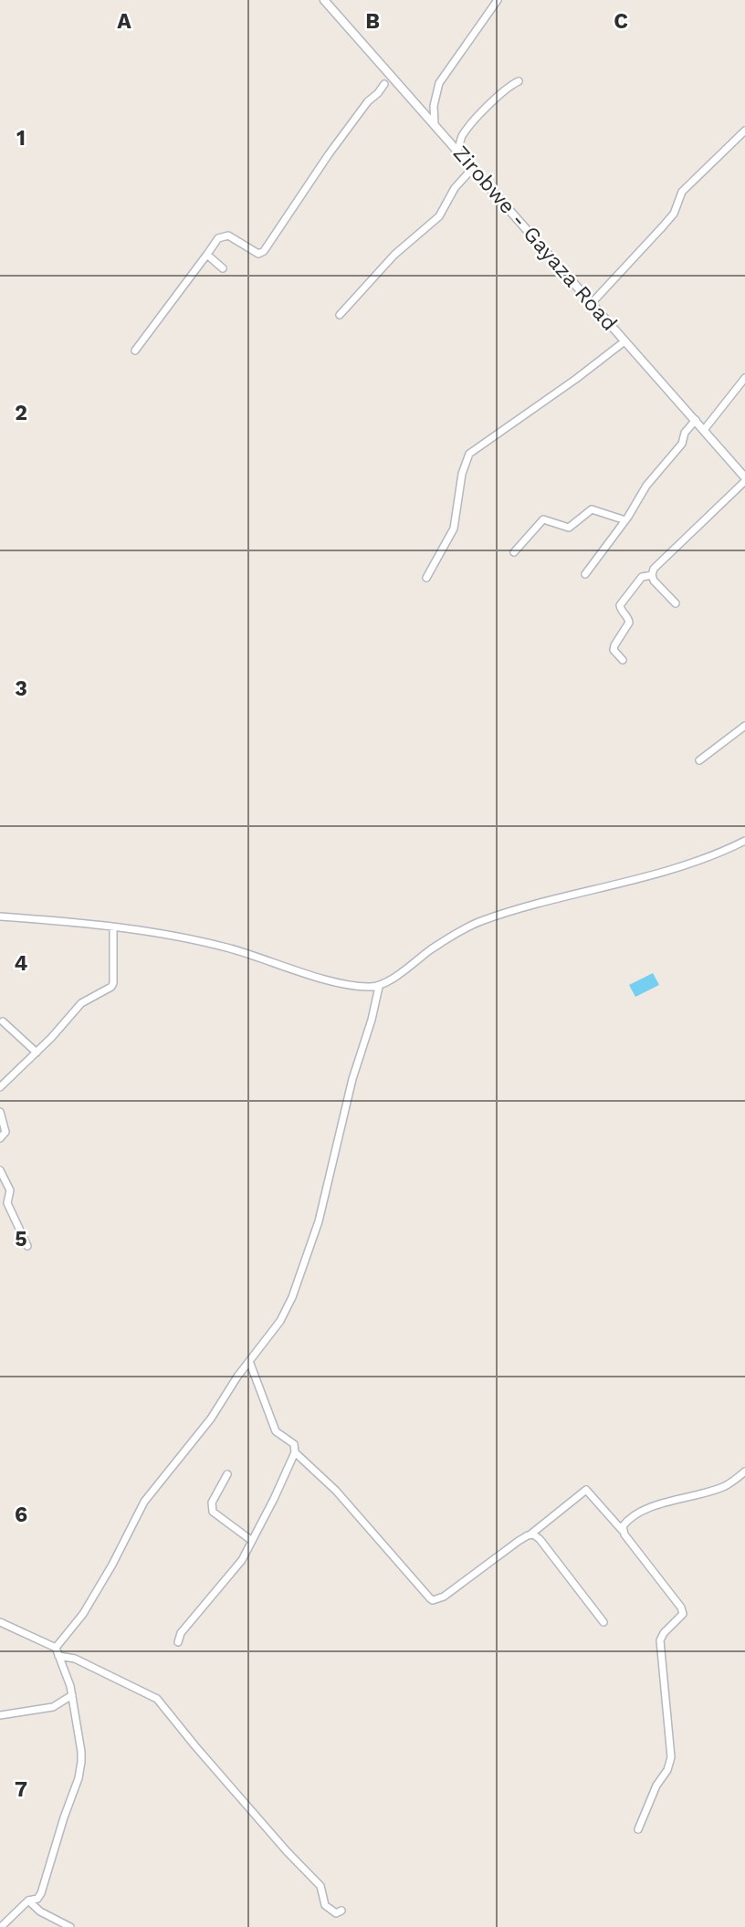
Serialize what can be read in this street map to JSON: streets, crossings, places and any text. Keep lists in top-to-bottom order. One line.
{"streets":{"street":["Zirobwe - Gayaza Road"]},"grid":{"columns":["A","B","C"],"rows":["1","2","3","4","5","6","7"]}}
